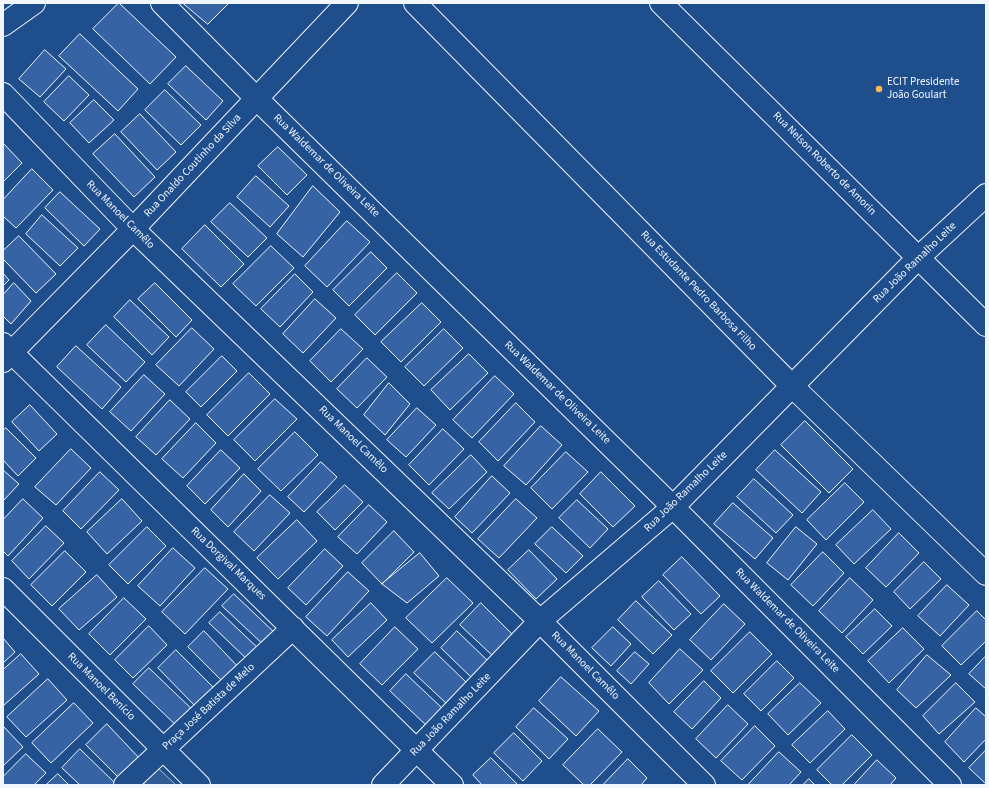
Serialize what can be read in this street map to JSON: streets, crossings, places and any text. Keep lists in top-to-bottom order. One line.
{"streets":{"street":["Rua Nelson Roberto de Amorin","Rua Onaldo Coutinho da Silva","Rua Waldemar de Oliveira Leite","Rua Manoel Camêlo","Rua João Ramalho Leite","Rua Estudante Pedro Barbosa Filho","Rua Dorgival Marques","Rua Manoel Benício","Praça José Batista de Melo"]},"crossings":[["Rua Nelson Roberto de Amorin","Rua João Ramalho Leite"],["Rua Onaldo Coutinho da Silva","Rua Waldemar de Oliveira Leite"],["Rua Onaldo Coutinho da Silva","Rua Manoel Camêlo"],["Rua Onaldo Coutinho da Silva","Rua Dorgival Marques"],["Rua Waldemar de Oliveira Leite","Rua João Ramalho Leite"],["Rua Manoel Camêlo","Rua João Ramalho Leite"],["Rua João Ramalho Leite","Rua Estudante Pedro Barbosa Filho"],["Rua João Ramalho Leite","Rua Dorgival Marques"],["Rua Dorgival Marques","Praça José Batista de Melo"],["Rua Manoel Benício","Praça José Batista de Melo"]],"places":["ECIT Presidente João Goulart"]}
